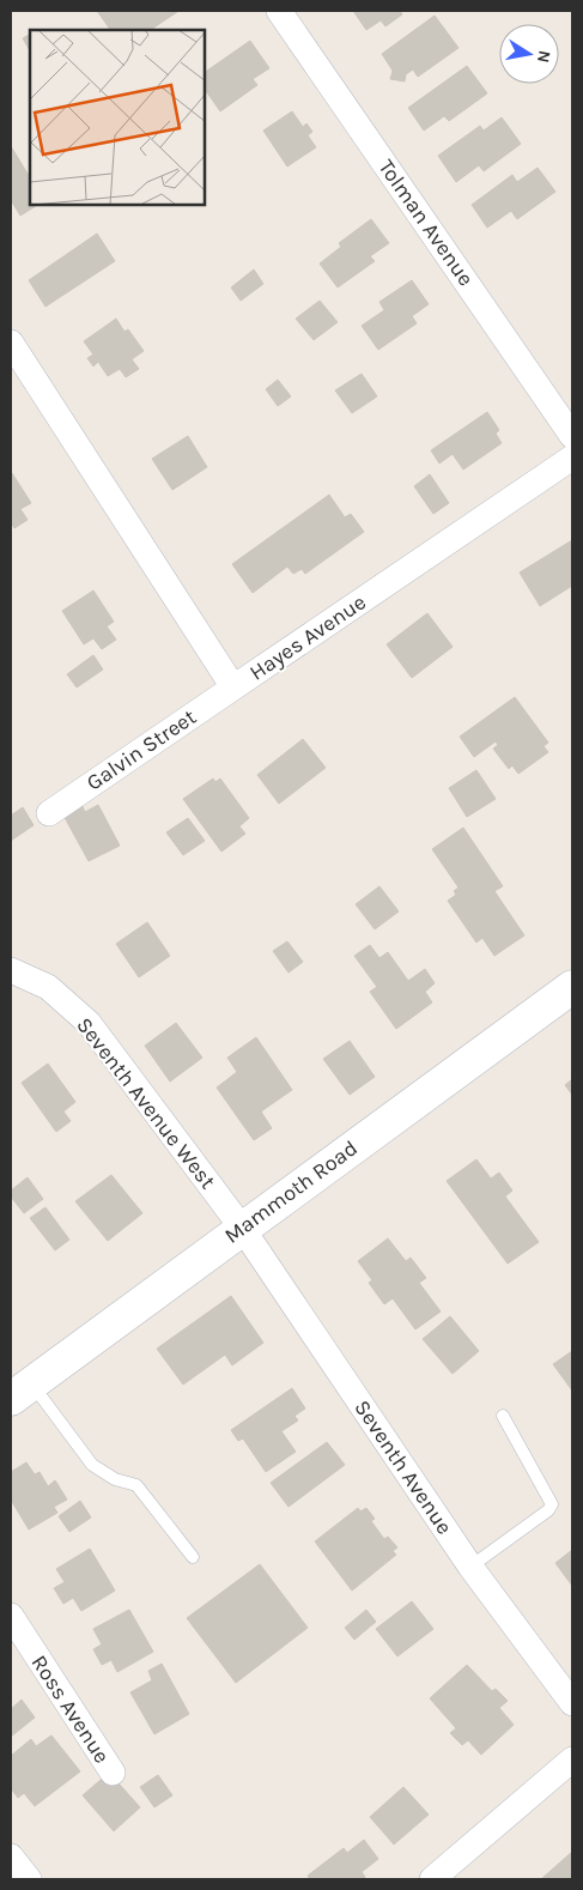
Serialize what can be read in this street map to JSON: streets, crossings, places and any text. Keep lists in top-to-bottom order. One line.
{"streets":{"main road":["Mammoth Road"],"street":["Tolman Avenue","Hayes Avenue","Galvin Street","Seventh Avenue West","Seventh Avenue","Ross Avenue"]},"crossings":[["Hayes Avenue","Galvin Street"],["Seventh Avenue West","Mammoth Road"],["Seventh Avenue West","Seventh Avenue"],["Mammoth Road","Seventh Avenue"]],"north":"right"}
